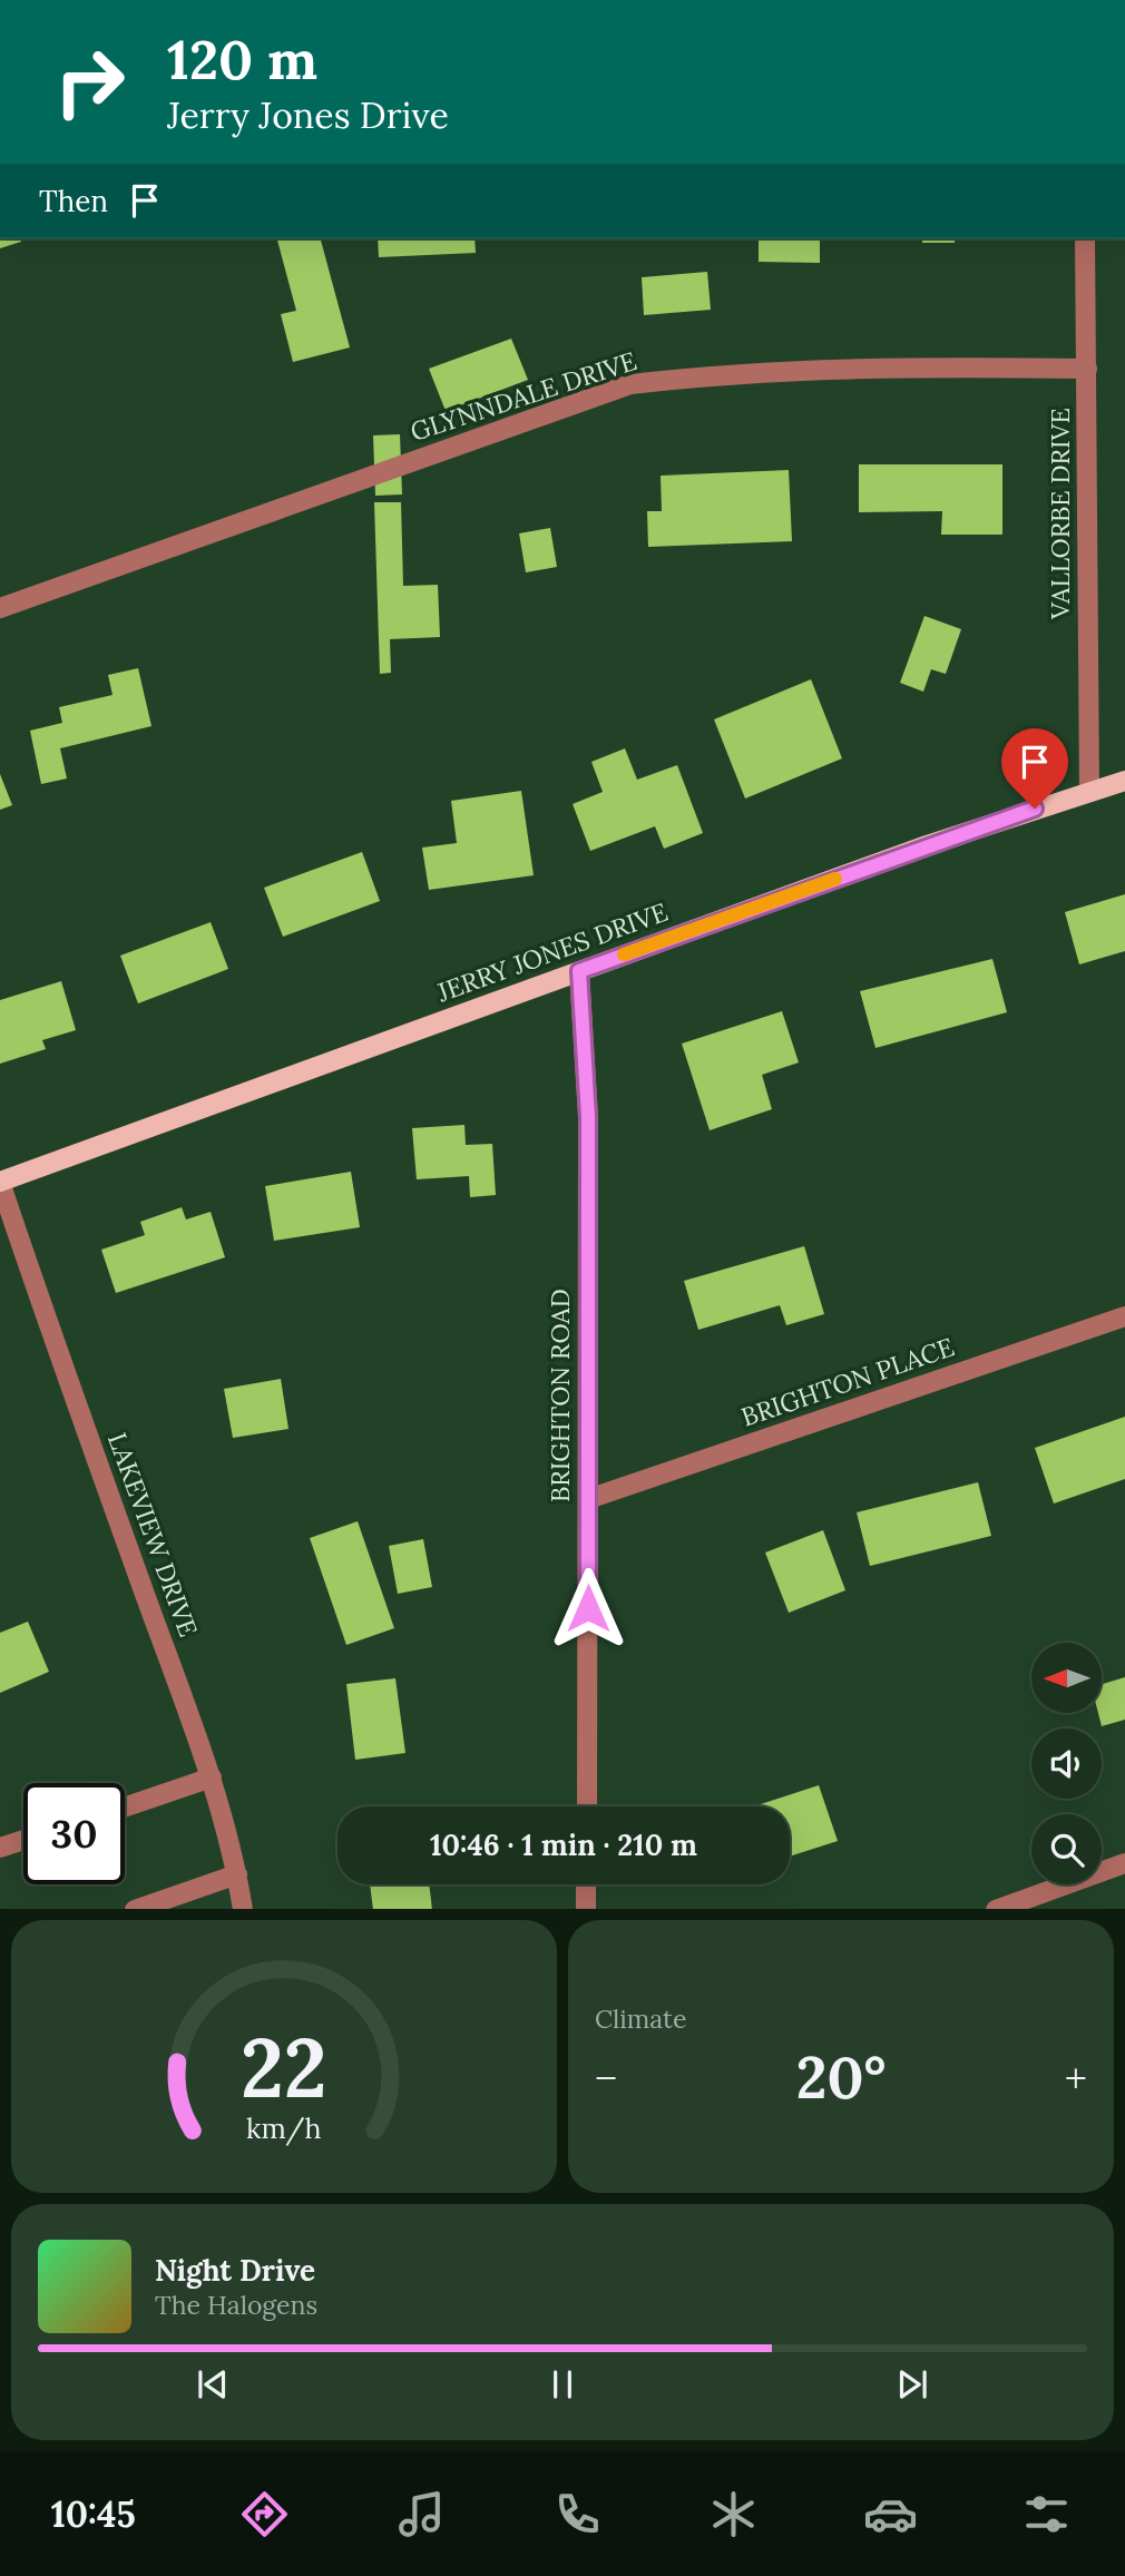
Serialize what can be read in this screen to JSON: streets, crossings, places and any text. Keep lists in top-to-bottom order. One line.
{"streets":{"main road":["JERRY JONES DRIVE"],"street":["GLYNNDALE DRIVE","VALLORBE DRIVE","BRIGHTON PLACE","BRIGHTON ROAD","LAKEVIEW DRIVE"]},"crossings":[["GLYNNDALE DRIVE","VALLORBE DRIVE"],["VALLORBE DRIVE","JERRY JONES DRIVE"],["JERRY JONES DRIVE","BRIGHTON ROAD"],["JERRY JONES DRIVE","LAKEVIEW DRIVE"],["BRIGHTON PLACE","BRIGHTON ROAD"]],"north":"left","page":{"turn":["120 m","Jerry Jones Drive"],"then":"Then","limit":"30","trip":"10:46 · 1 min · 210 m","tile":"Climate","heat":["−","20°","+"],"song":["Night Drive","The Halogens"],"tabs":"10:45","gauge":["22","km/h"]}}
